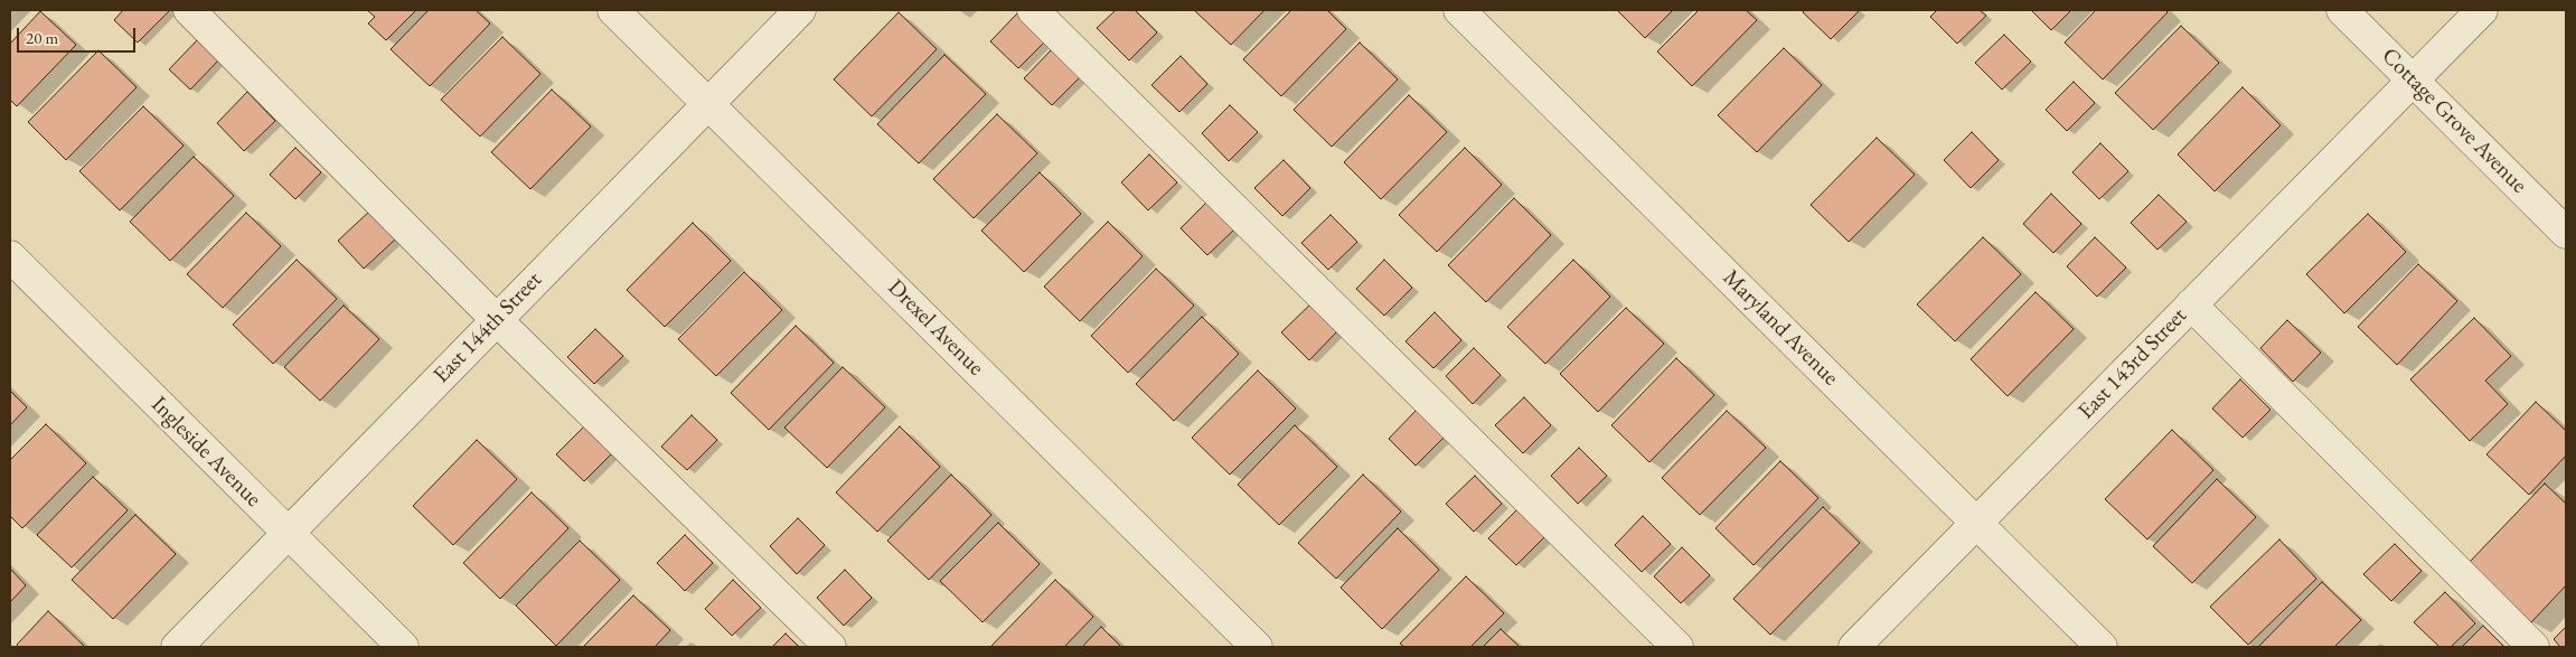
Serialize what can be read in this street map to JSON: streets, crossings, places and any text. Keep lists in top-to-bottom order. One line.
{"streets":{"street":["Cottage Grove Avenue","East 144th Street","Drexel Avenue","Maryland Avenue","East 143rd Street","Ingleside Avenue"]},"crossings":[["Cottage Grove Avenue","East 143rd Street"],["East 144th Street","Drexel Avenue"],["East 144th Street","Ingleside Avenue"],["Maryland Avenue","East 143rd Street"]],"scale_bar":"20 m"}
